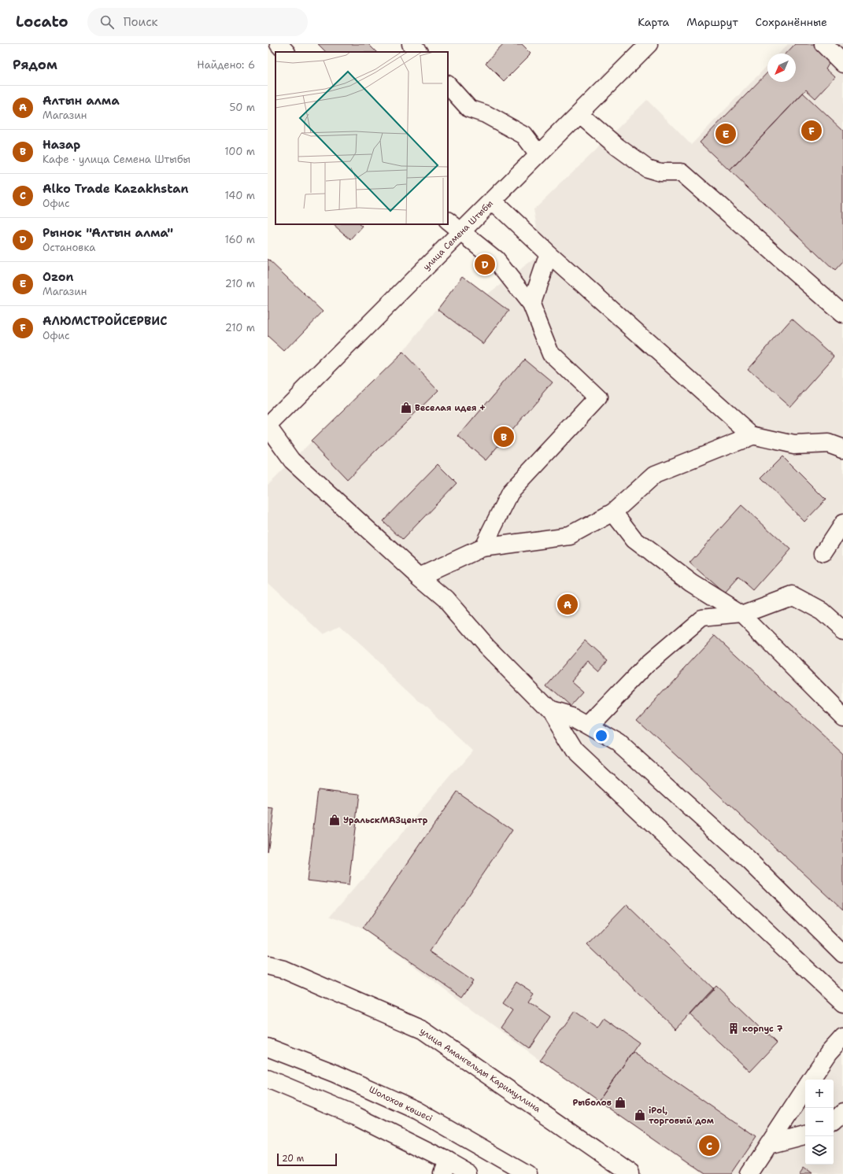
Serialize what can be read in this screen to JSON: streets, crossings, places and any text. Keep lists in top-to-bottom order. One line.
{"streets":{"main road":["улица Семена Штыбы","улица Амангельды Каримуллина","Шолохов көшесі"]},"places":{"shop":["Веселая идея +","УральскМАЗцентр","Рыболов","iPol, торговый дом"],"building":["корпус 7"]},"scale_bar":"20 m","north":"bottom left","page":{"header":"Locato","search":"Поиск","nav":["Карта","Маршрут","Сохранённые"],"heading":["Рядом","Найдено: 6"],"list":[{"mark":"A","name":"Алтын алма","note":"Магазин","value":"50 m"},{"mark":"B","name":"Назар","note":"Кафе · улица Семена Штыбы","value":"100 m"},{"mark":"C","name":"Alko Trade Kazakhstan","note":"Офис","value":"140 m"},{"mark":"D","name":"Рынок \"Алтын алма\"","note":"Остановка","value":"160 m"},{"mark":"E","name":"Ozon","note":"Магазин","value":"210 m"},{"mark":"F","name":"АЛЮМСТРОЙСЕРВИС","note":"Офис","value":"210 m"}],"pins":["F","E","D","B","A","C"],"map_buttons":["+","−"],"scale":"20 m"}}
